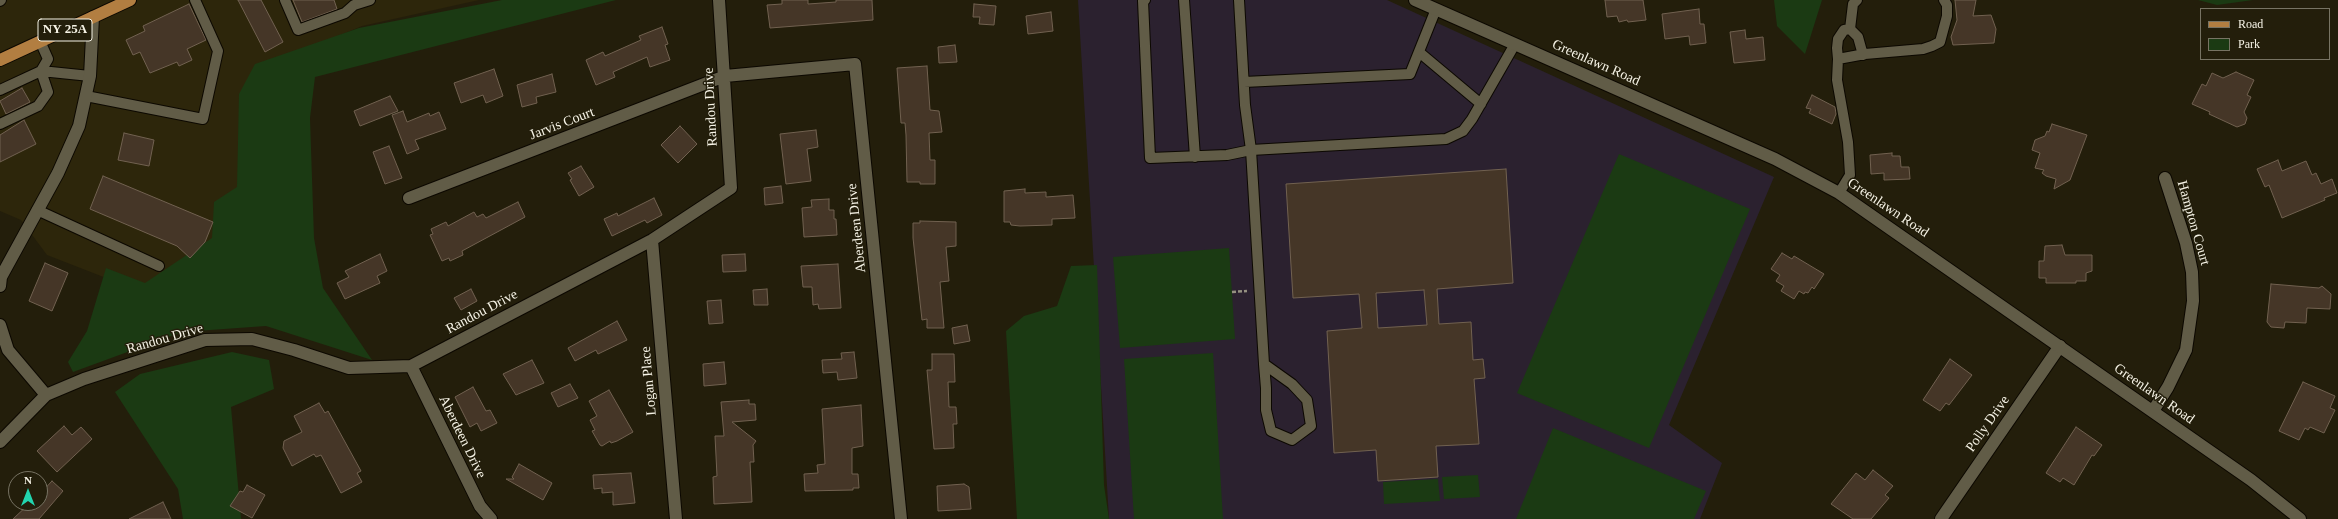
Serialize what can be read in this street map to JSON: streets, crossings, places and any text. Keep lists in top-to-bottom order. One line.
{"streets":{"main road":["NY 25A"],"street":["Greenlawn Road","Randou Drive","Jarvis Court","Hampton Court","Aberdeen Drive","Logan Place","Polly Drive"]},"crossings":[["Greenlawn Road","Hampton Court"],["Greenlawn Road","Polly Drive"],["Randou Drive","Jarvis Court"],["Randou Drive","Aberdeen Drive"],["Randou Drive","Logan Place"],["Jarvis Court","Aberdeen Drive"]],"legend":["Road","Park"],"north":"top"}
